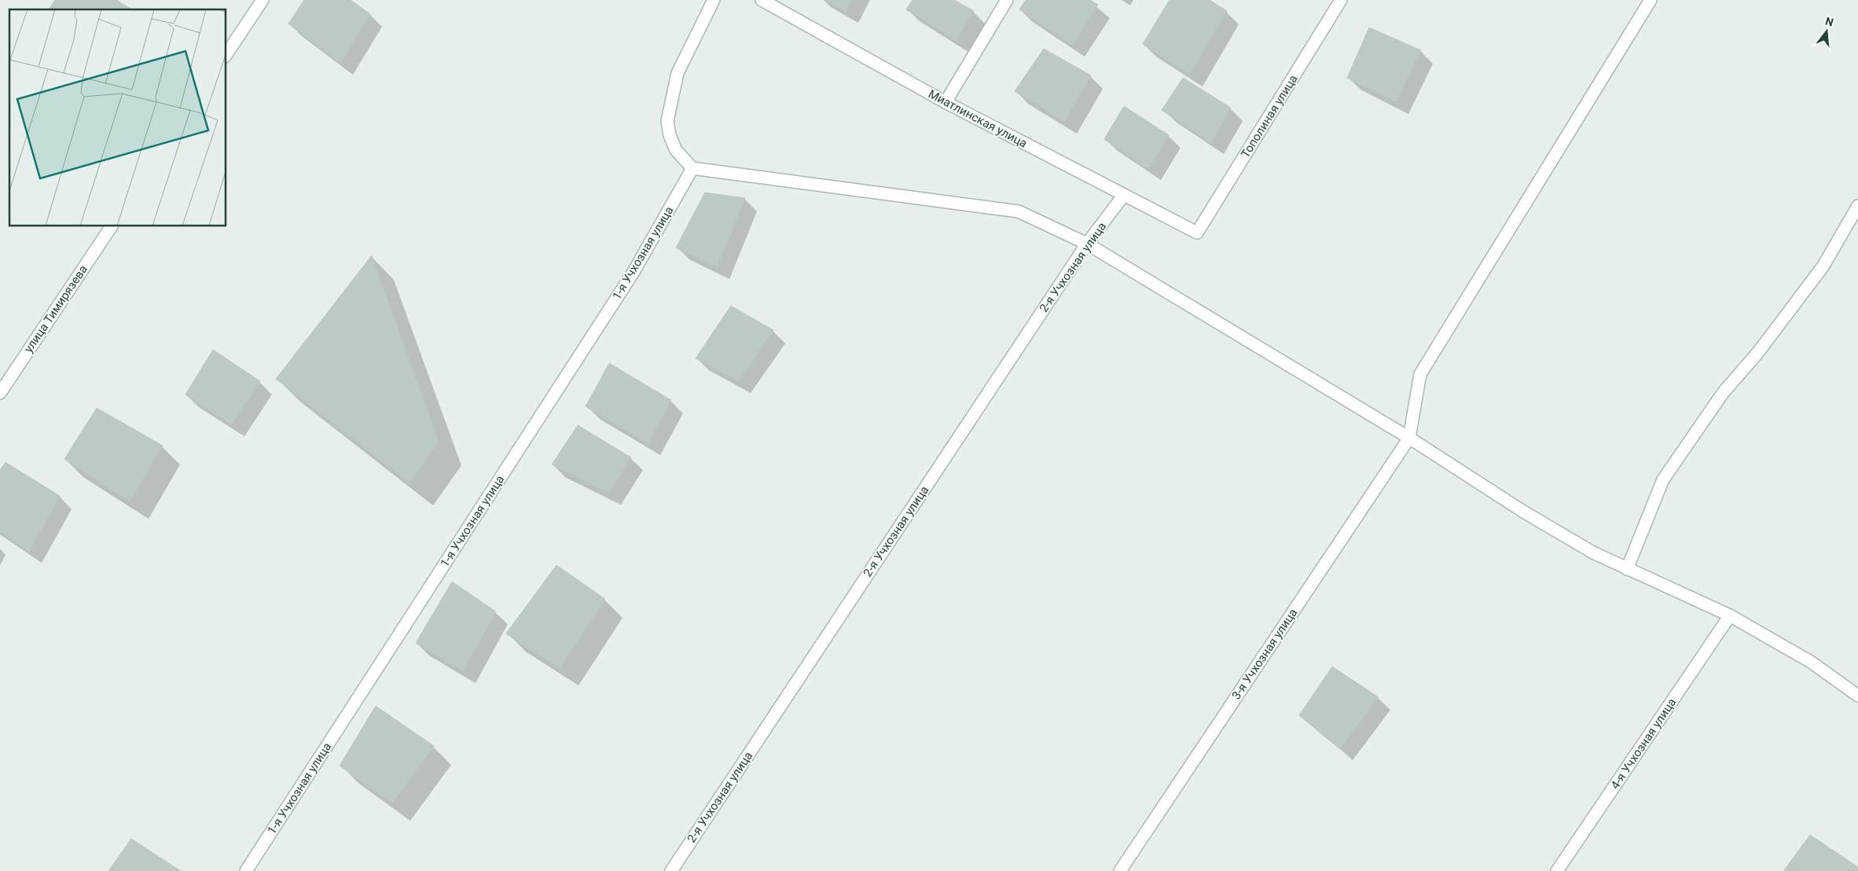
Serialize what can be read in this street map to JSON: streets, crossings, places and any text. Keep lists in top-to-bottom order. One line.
{"streets":{"street":["Тополиная улица","Миатлинская улица","1-я Учхозная улица","2-я Учхозная улица","улица Тимирязева","3-я Учхозная улица","4-я Учхозная улица"]},"crossings":[["Тополиная улица","Миатлинская улица"],["Миатлинская улица","2-я Учхозная улица"]],"north":"top"}
